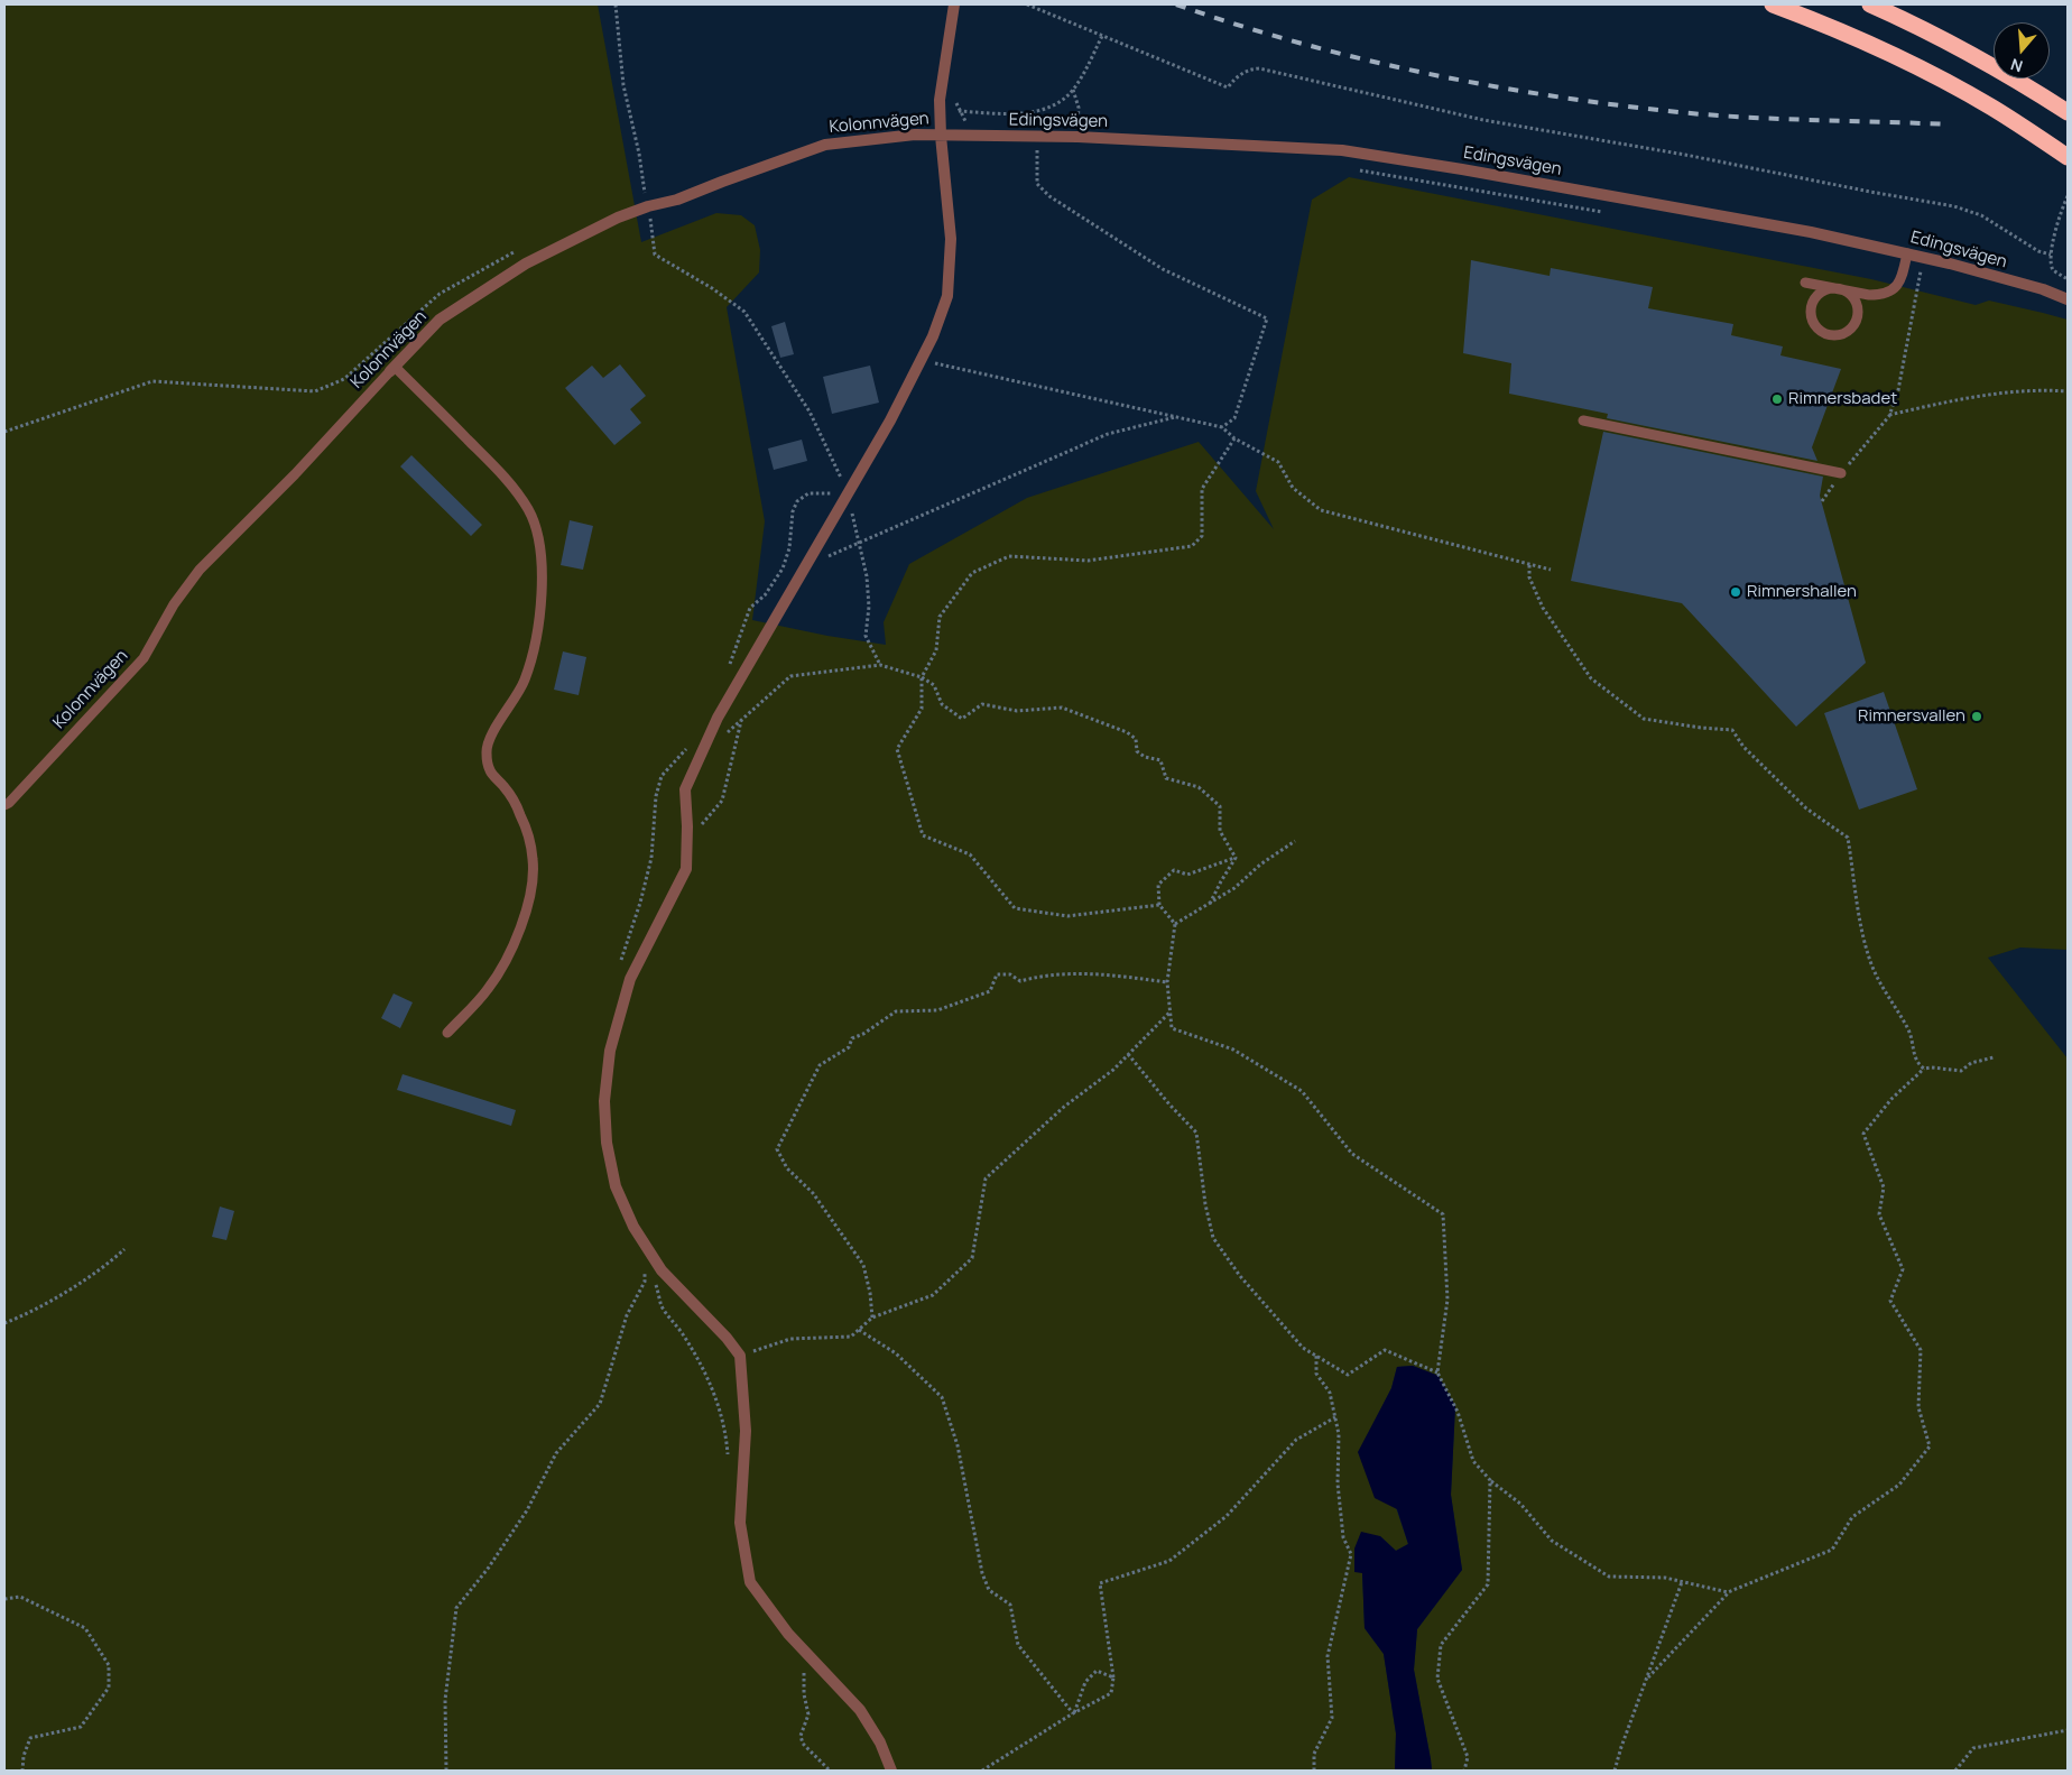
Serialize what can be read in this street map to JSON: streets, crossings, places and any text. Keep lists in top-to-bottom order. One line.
{"streets":{"street":["Edingsvägen","Kolonnvägen"]},"crossings":[["Edingsvägen","Kolonnvägen"]],"places":["Rimnersbadet","Rimnershallen","Rimnersvallen"],"north":"bottom"}
